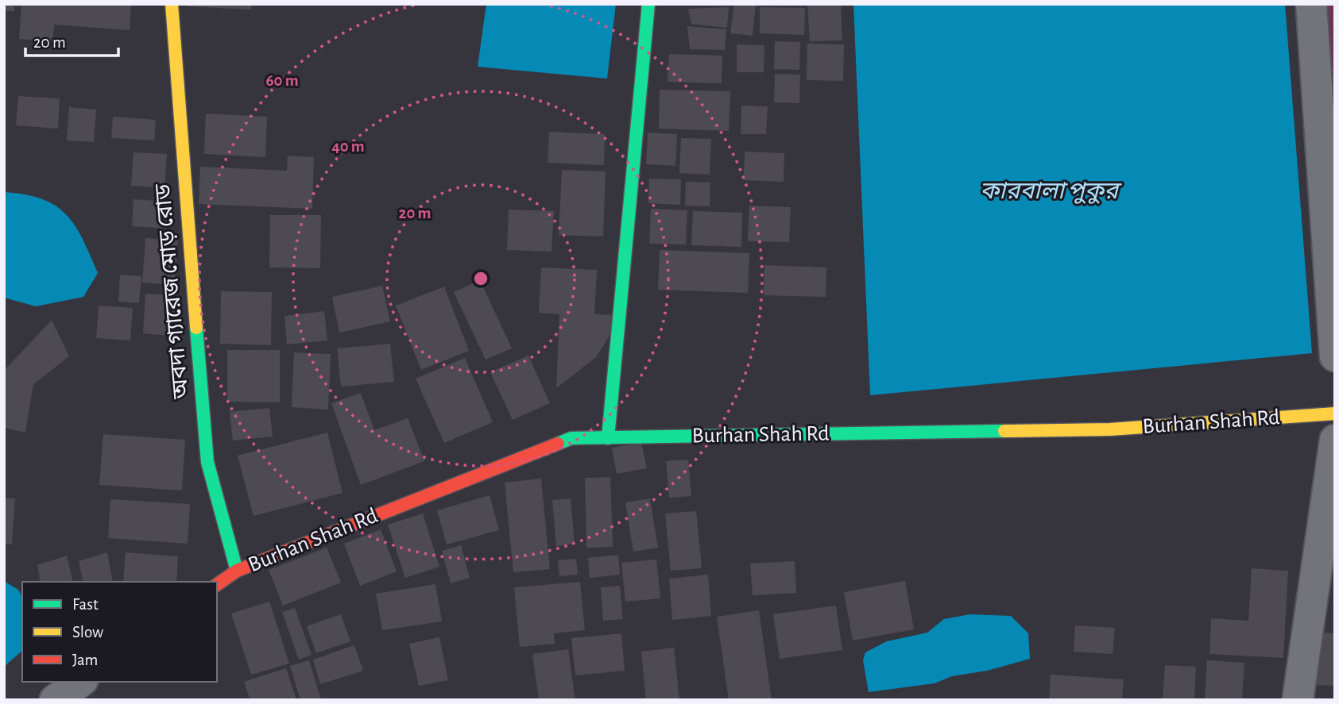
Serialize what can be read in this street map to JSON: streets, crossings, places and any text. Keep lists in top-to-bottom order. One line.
{"streets":{"street":["অবদা গ্যারেজ মোড় রোড","Burhan Shah Rd"]},"crossings":[["অবদা গ্যারেজ মোড় রোড","Burhan Shah Rd"]],"water":["কারবালা পুকুর"],"legend":["Fast","Slow","Jam"],"scale_bar":"20 m","rings":["60 m","40 m","20 m"]}
